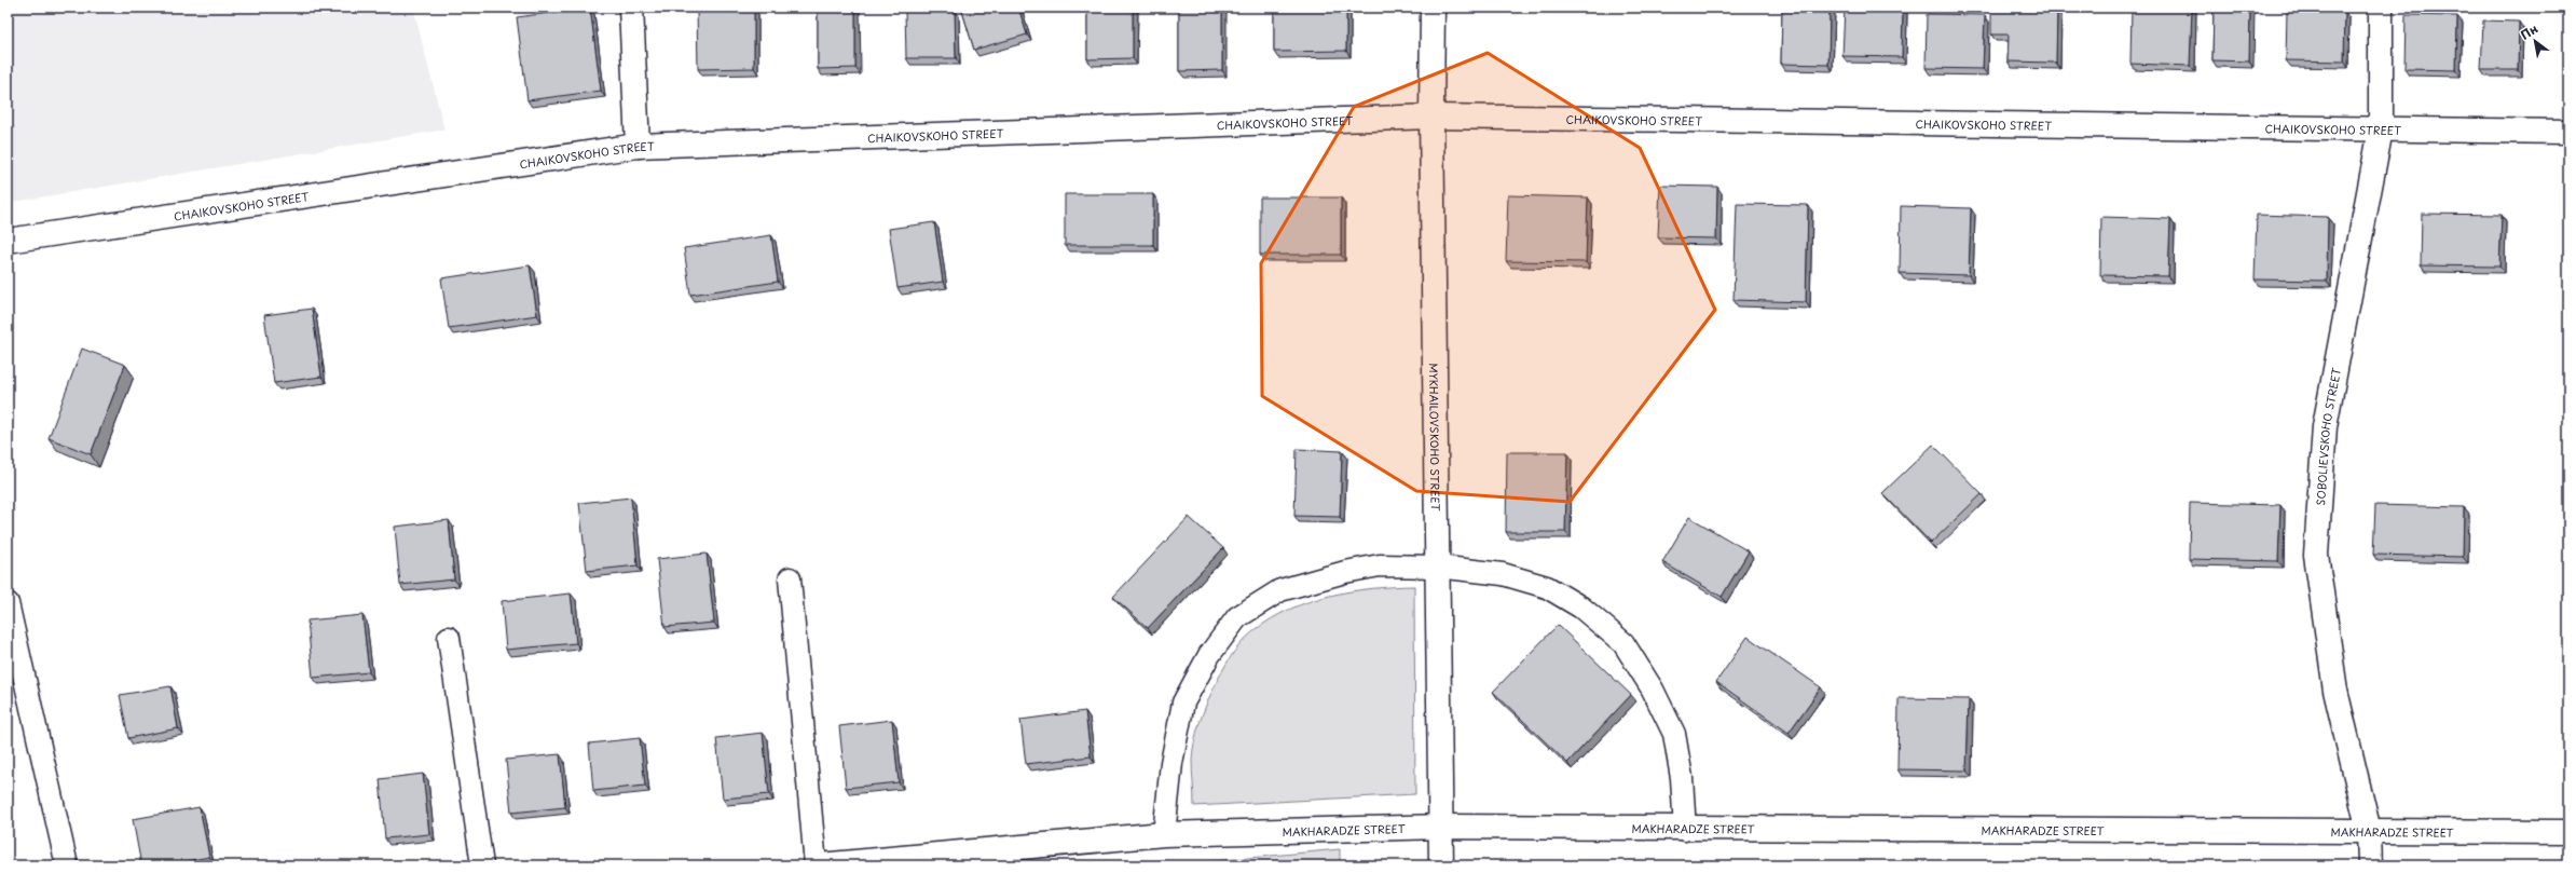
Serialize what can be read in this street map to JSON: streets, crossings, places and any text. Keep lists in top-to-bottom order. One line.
{"streets":{"street":["CHAIKOVSKOHO STREET","MYKHAILOVSKOHO STREET","SOBOLIEVSKOHO STREET","MAKHARADZE STREET"]},"crossings":[["CHAIKOVSKOHO STREET","MYKHAILOVSKOHO STREET"],["CHAIKOVSKOHO STREET","SOBOLIEVSKOHO STREET"],["MYKHAILOVSKOHO STREET","MAKHARADZE STREET"],["SOBOLIEVSKOHO STREET","MAKHARADZE STREET"]],"north":"top left"}
